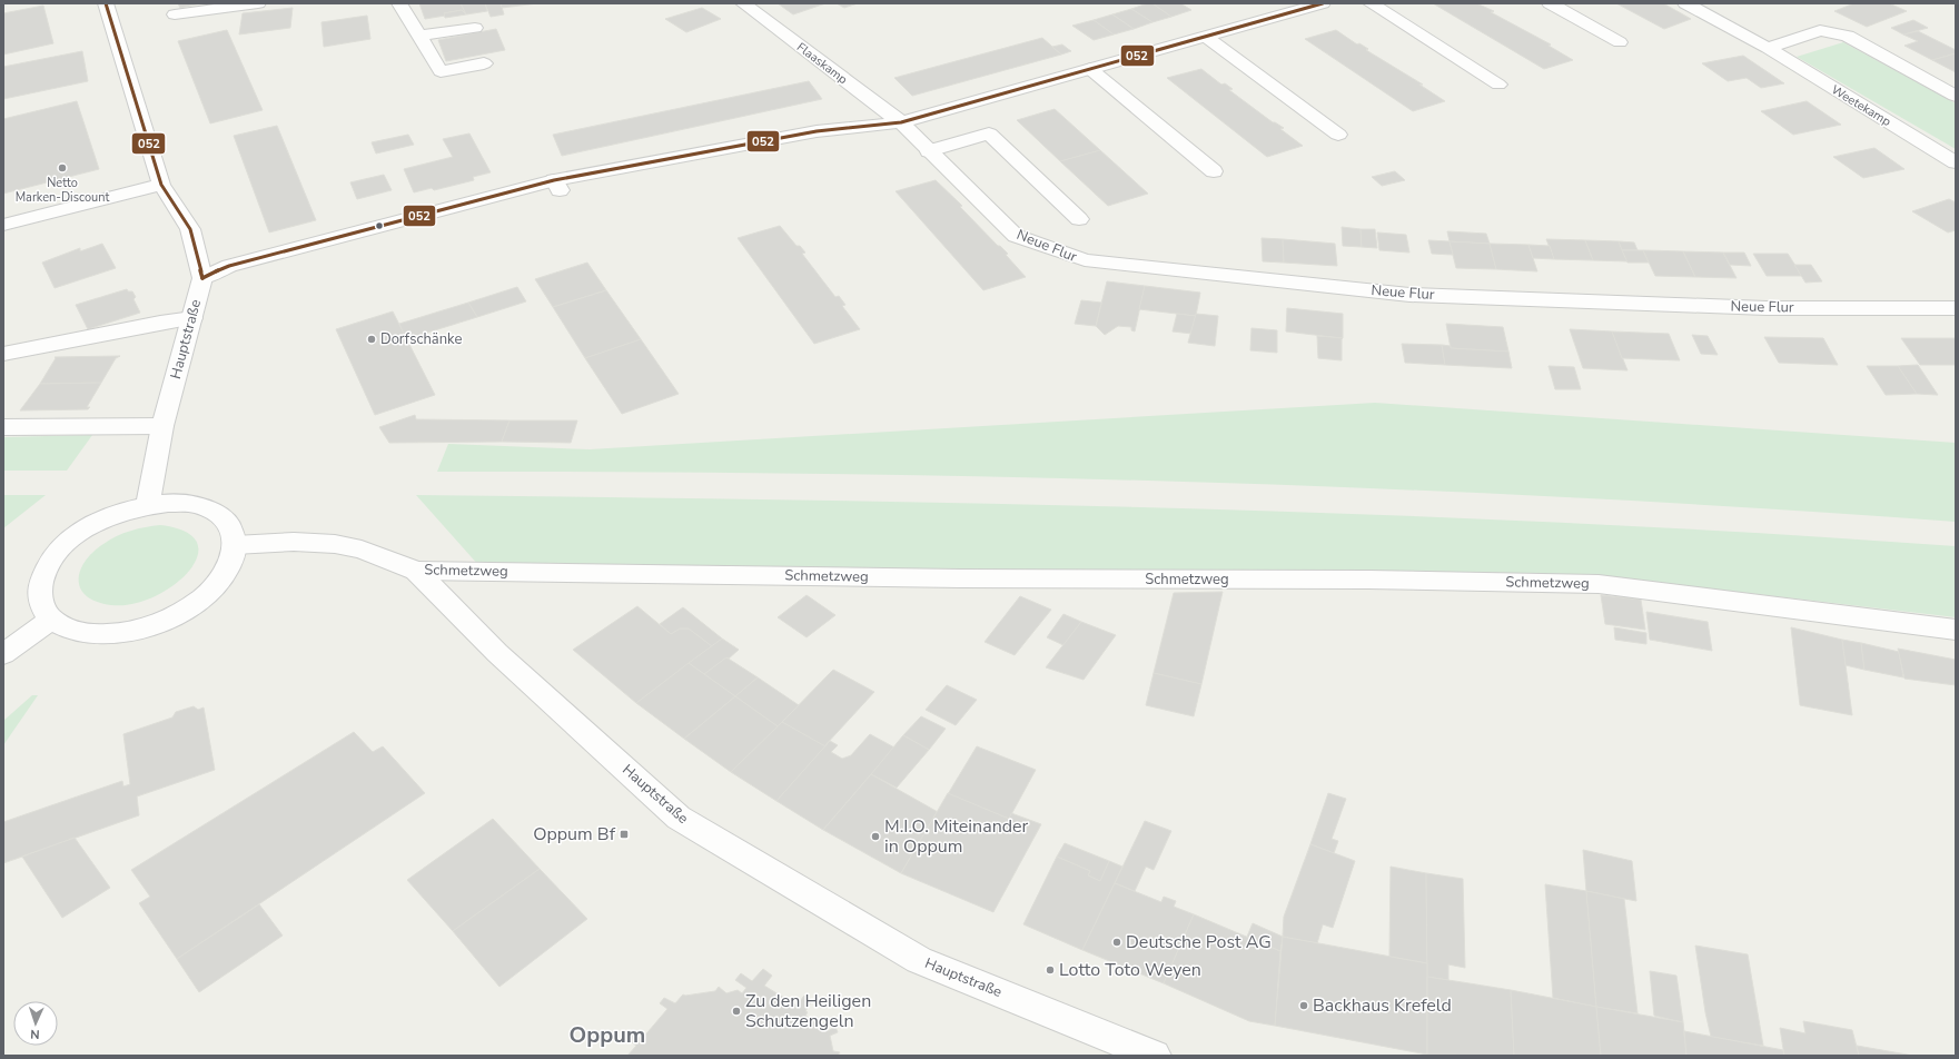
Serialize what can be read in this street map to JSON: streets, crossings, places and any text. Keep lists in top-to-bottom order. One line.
{"streets":{"street":["Flaaskamp","Weetekamp","Neue Flur","Hauptstraße","Schmetzweg"]},"crossings":[["Flaaskamp","Neue Flur"],["Hauptstraße","Schmetzweg"]],"districts":["Oppum"],"places":{"other":["Netto Marken-Discount","Dorfschänke","M.I.O. Miteinander in Oppum","Deutsche Post AG","Lotto Toto Weyen","Backhaus Krefeld","Zu den Heiligen Schutzengeln"],"transit":["Oppum Bf"]},"lines":["transit line 052"],"north":"bottom"}
